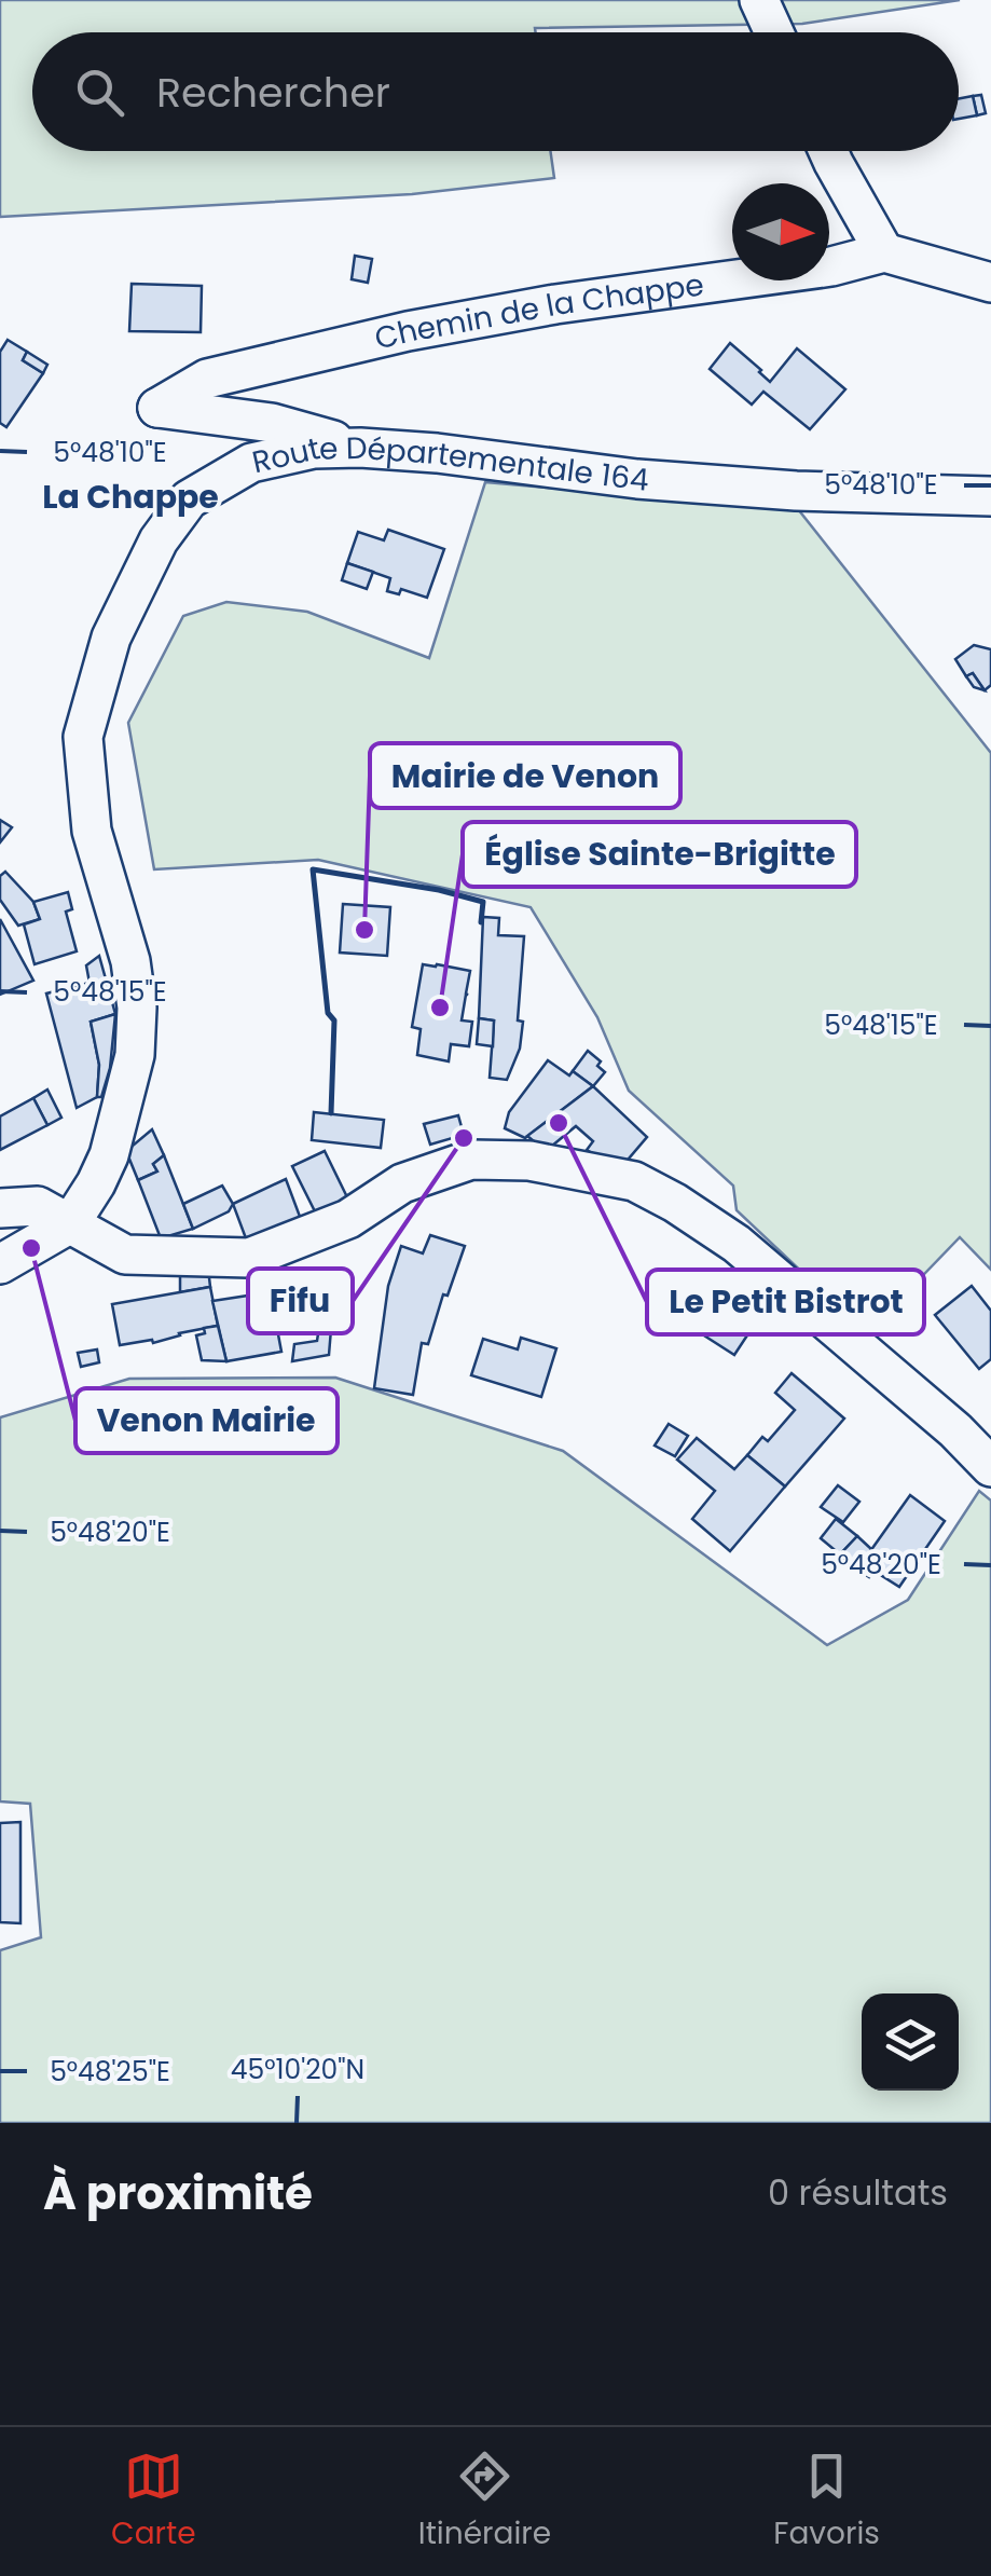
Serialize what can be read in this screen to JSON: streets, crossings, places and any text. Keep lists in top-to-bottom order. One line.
{"streets":{"street":["Chemin de la Chappe","Route Départementale 164"]},"crossings":[["Chemin de la Chappe","Route Départementale 164"]],"districts":["La Chappe"],"places":["Mairie de Venon","Église Sainte-Brigitte","Le Petit Bistrot","Fifu","Venon Mairie"],"north":"right","page":{"search":"Rechercher","heading":["À proximité","0 résultats"],"nav":["Carte","Itinéraire","Favoris"]},"coordinates":["5°48'10\"E","5°48'15\"E","5°48'20\"E","45°10'20\"N","5°48'25\"E"]}
